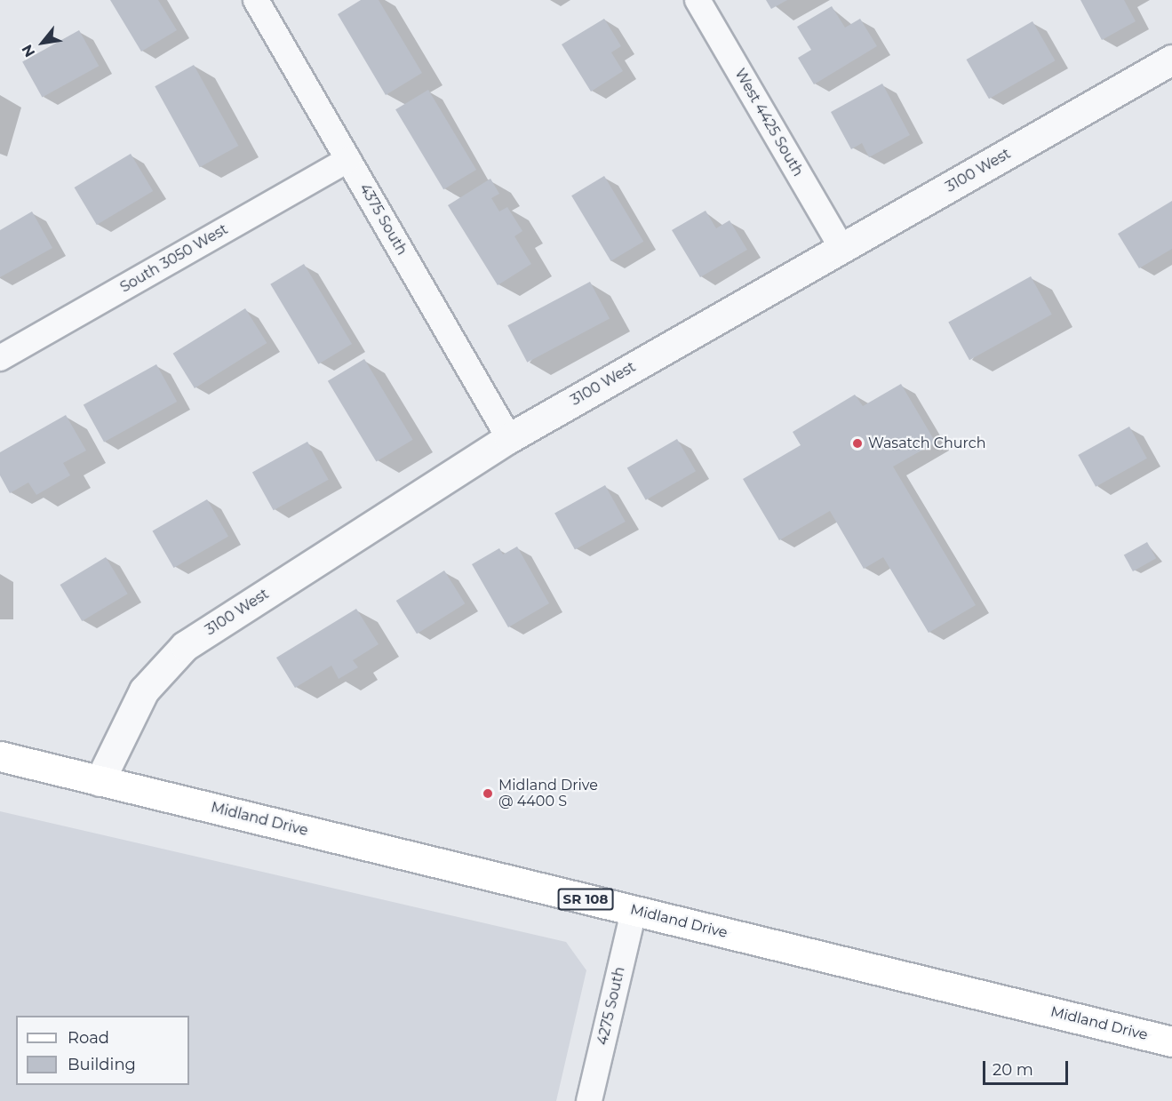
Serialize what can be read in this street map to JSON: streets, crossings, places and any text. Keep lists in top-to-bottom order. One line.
{"streets":{"main road":["Midland Drive","SR 108"],"street":["West 4425 South","3100 West","4375 South","South 3050 West","4275 South"]},"crossings":[["West 4425 South","3100 West"],["3100 West","4375 South"],["3100 West","Midland Drive"],["4375 South","South 3050 West"],["Midland Drive","4275 South"]],"places":["Wasatch Church","Midland Drive @ 4400 S"],"legend":["Road","Building"],"scale_bar":"20 m","north":"bottom left"}
